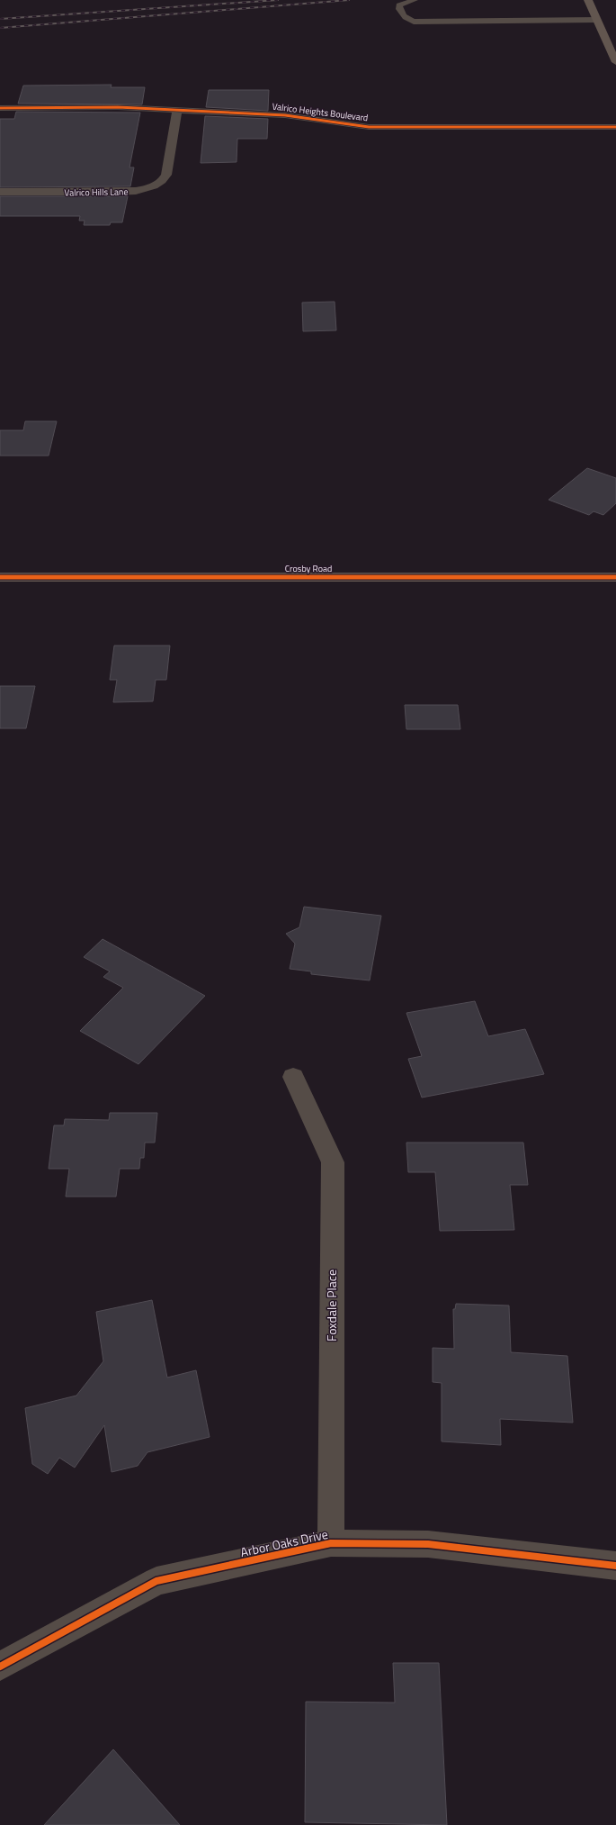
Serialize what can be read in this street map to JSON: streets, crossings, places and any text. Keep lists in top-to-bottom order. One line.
{"streets":{"street":["Valrico Heights Boulevard","Valrico Hills Lane","Crosby Road","Foxdale Place","Arbor Oaks Drive"]},"crossings":[["Valrico Heights Boulevard","Valrico Hills Lane"],["Foxdale Place","Arbor Oaks Drive"]]}
